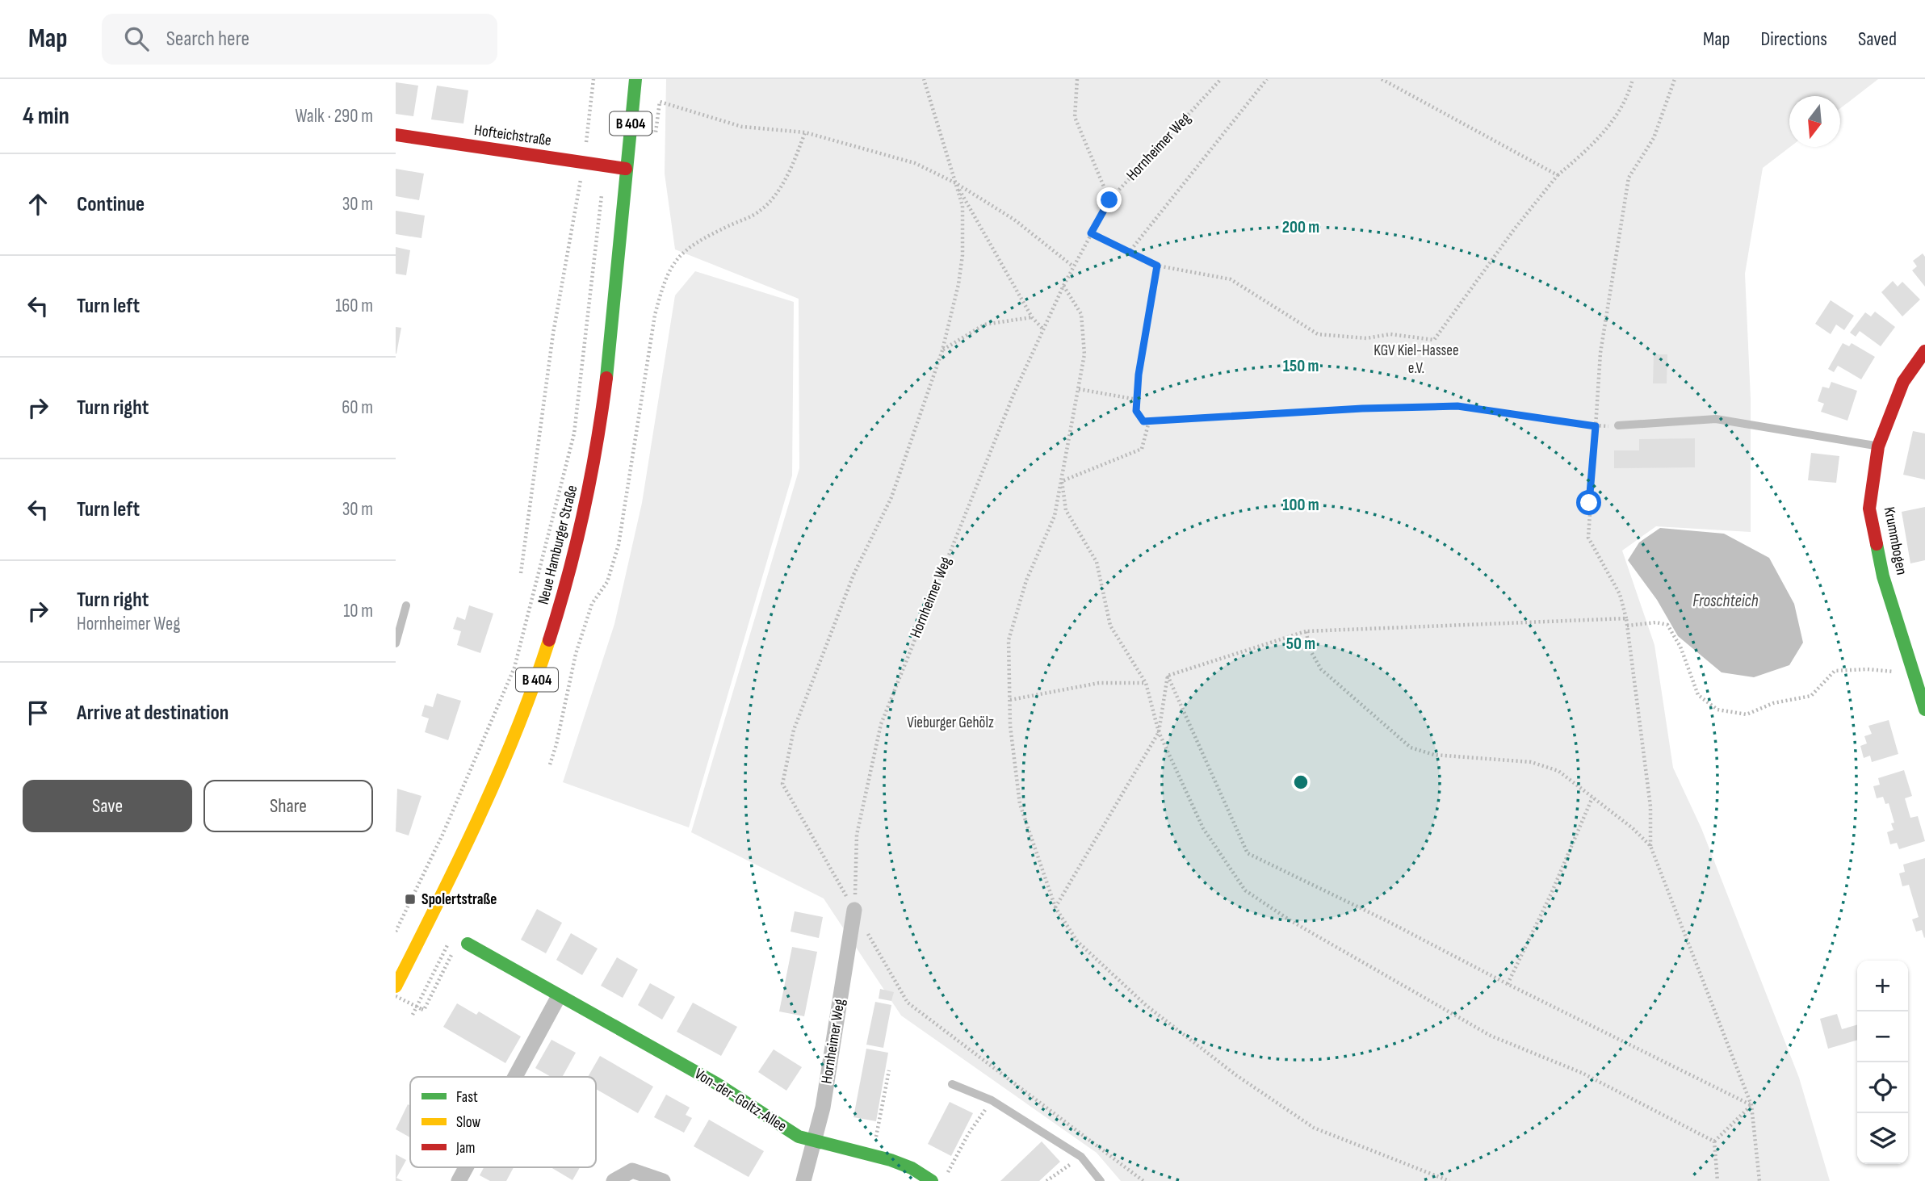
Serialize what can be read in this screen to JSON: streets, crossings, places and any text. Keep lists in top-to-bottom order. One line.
{"streets":{"street":["B 404","Hofteichstraße","Hornheimer Weg","Krummbogen","Neue Hamburger Straße","Von-der-Goltz-Allee"]},"crossings":[["Hofteichstraße","Neue Hamburger Straße"],["Hornheimer Weg","Von-der-Goltz-Allee"]],"water":["Froschteich"],"parks":["KGV Kiel-Hassee e.V.","Vieburger Gehölz"],"places":{"transit":["Spolertstraße"]},"legend":["Fast","Slow","Jam"],"north":"bottom","page":{"header":"Map","search":"Search here","nav":["Map","Directions","Saved"],"heading":["4 min","Walk · 290 m"],"list":[["Continue","30 m"],["Turn left","160 m"],["Turn right","60 m"],["Turn left","30 m"],["Turn right","Hornheimer Weg","10 m"],"Arrive at destination"],"buttons":["Save","Share"],"map_buttons":["+","−"]},"rings":["200 m","150 m","100 m","50 m"]}
